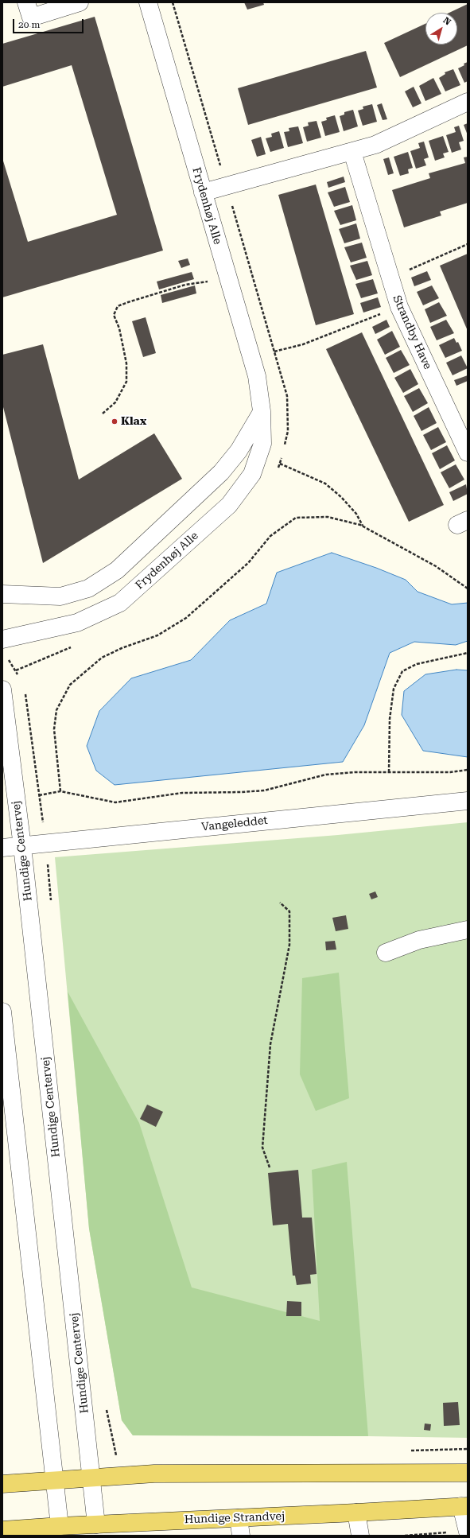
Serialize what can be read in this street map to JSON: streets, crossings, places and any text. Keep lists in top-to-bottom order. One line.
{"streets":{"main road":["Hundige Strandvej"],"street":["Frydenhøj Alle","Strandby Have","Vangeleddet","Hundige Centervej"]},"crossings":[["Vangeleddet","Hundige Centervej"],["Hundige Centervej","Hundige Strandvej"]],"places":["Klax"],"scale_bar":"20 m","north":"top right"}
